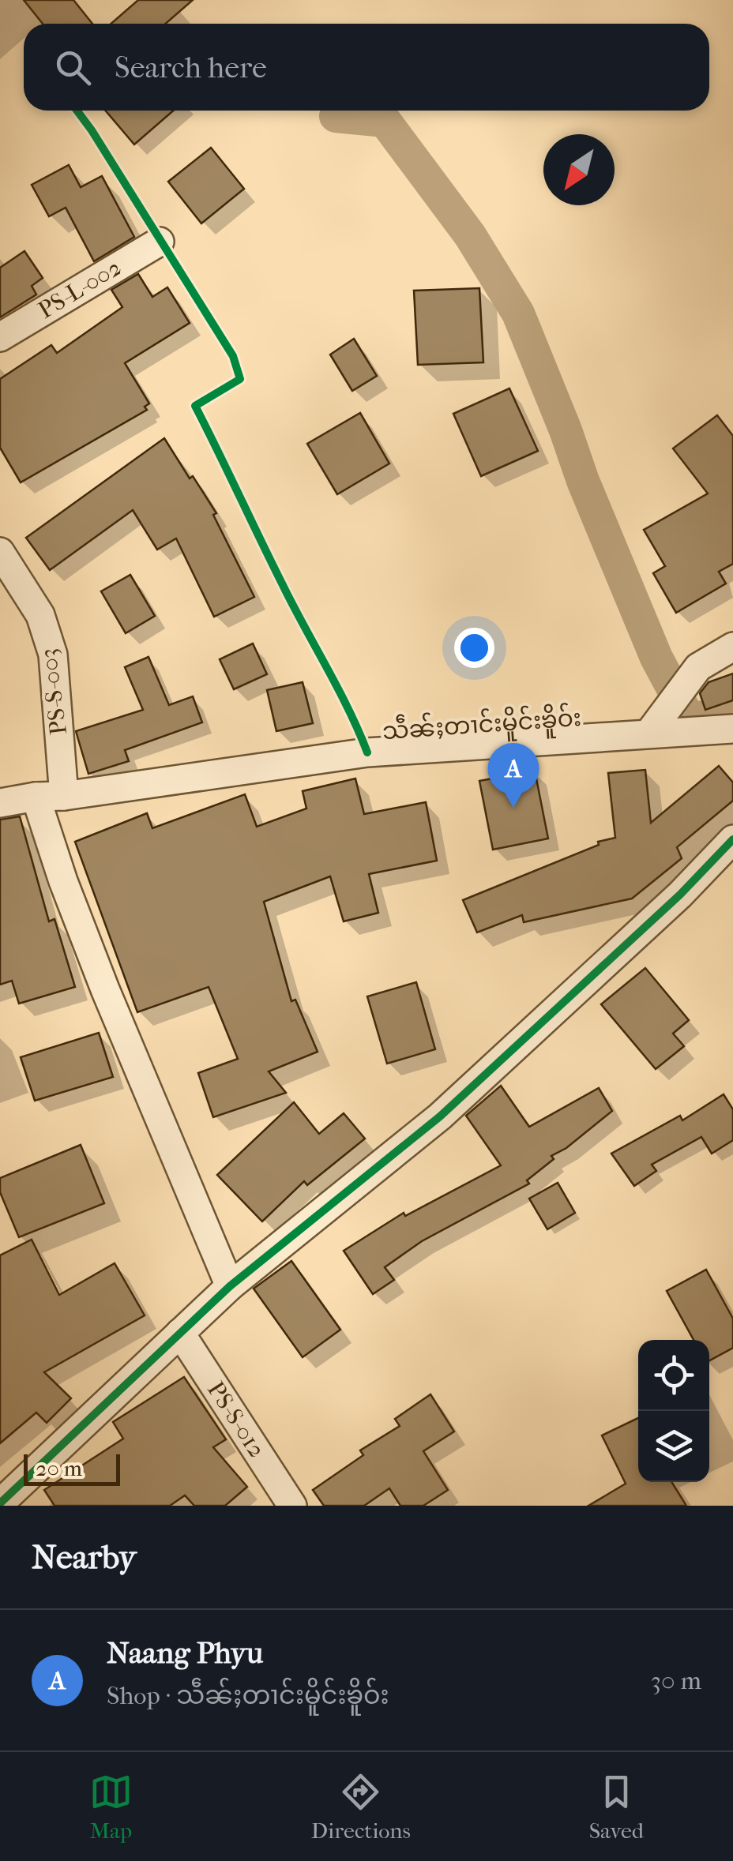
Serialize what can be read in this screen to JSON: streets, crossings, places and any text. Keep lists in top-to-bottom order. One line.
{"streets":{"street":["PS-L-002","PS-S-003","သဵၼ်ႈတၢင်းမိူင်းၶိူဝ်း","PS-S-012"]},"crossings":[["PS-S-003","သဵၼ်ႈတၢင်းမိူင်းၶိူဝ်း"]],"scale_bar":"20 m","north":"bottom left","page":{"search":"Search here","pins":"A","scale":"20 m","heading":"Nearby","list":[{"mark":"A","name":"Naang Phyu","note":"Shop · သဵၼ်ႈတၢင်းမိူင်းၶိူဝ်း","value":"30 m"}],"nav":["Map","Directions","Saved"]}}
